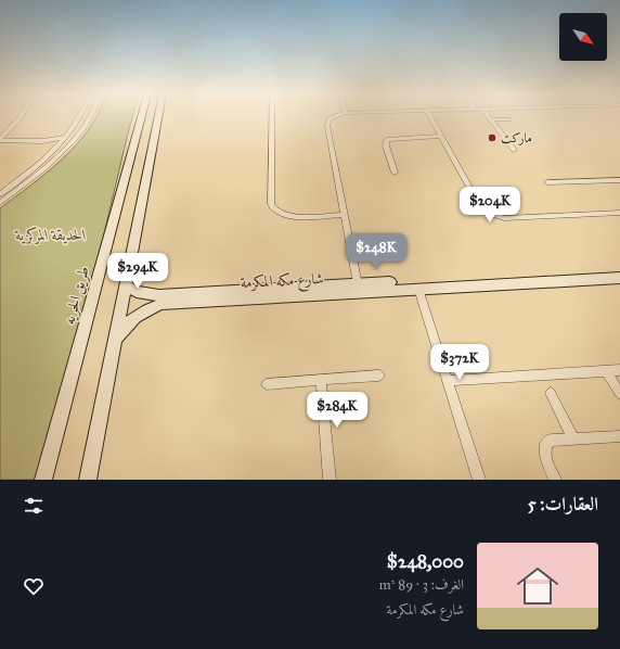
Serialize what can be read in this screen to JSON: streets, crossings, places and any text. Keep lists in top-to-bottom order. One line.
{"streets":{"main road":["شارع مكه المكرمة","طريق الحريه"]},"parks":["الحديقة المركزية"],"places":["ماركت"],"north":"bottom right","page":{"price":["$204K","$248K","$294K","$372K","$284K"],"heading":"العقارات: 5","list":[{"name":"$248,000","note":"الغرف: 3 · 89 m² · شارع مكه المكرمة"}]}}
